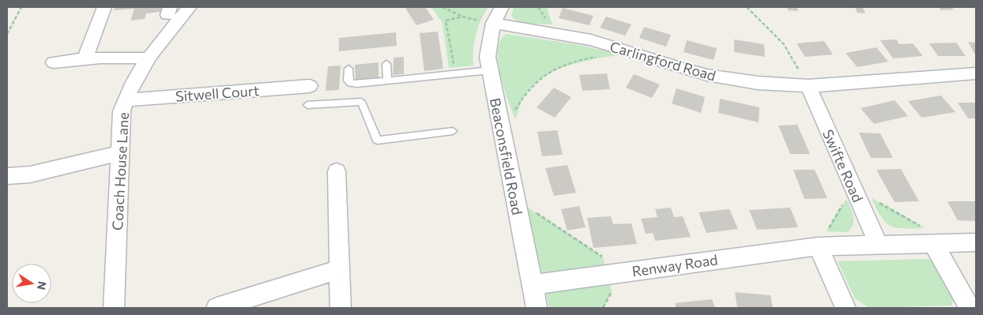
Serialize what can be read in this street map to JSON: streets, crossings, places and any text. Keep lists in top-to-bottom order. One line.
{"streets":{"street":["Carlingford Road","Sitwell Court","Beaconsfield Road","Swifte Road","Coach House Lane","Renway Road"]},"crossings":[["Carlingford Road","Beaconsfield Road"],["Carlingford Road","Swifte Road"],["Sitwell Court","Coach House Lane"],["Beaconsfield Road","Renway Road"],["Swifte Road","Renway Road"]],"north":"right"}
